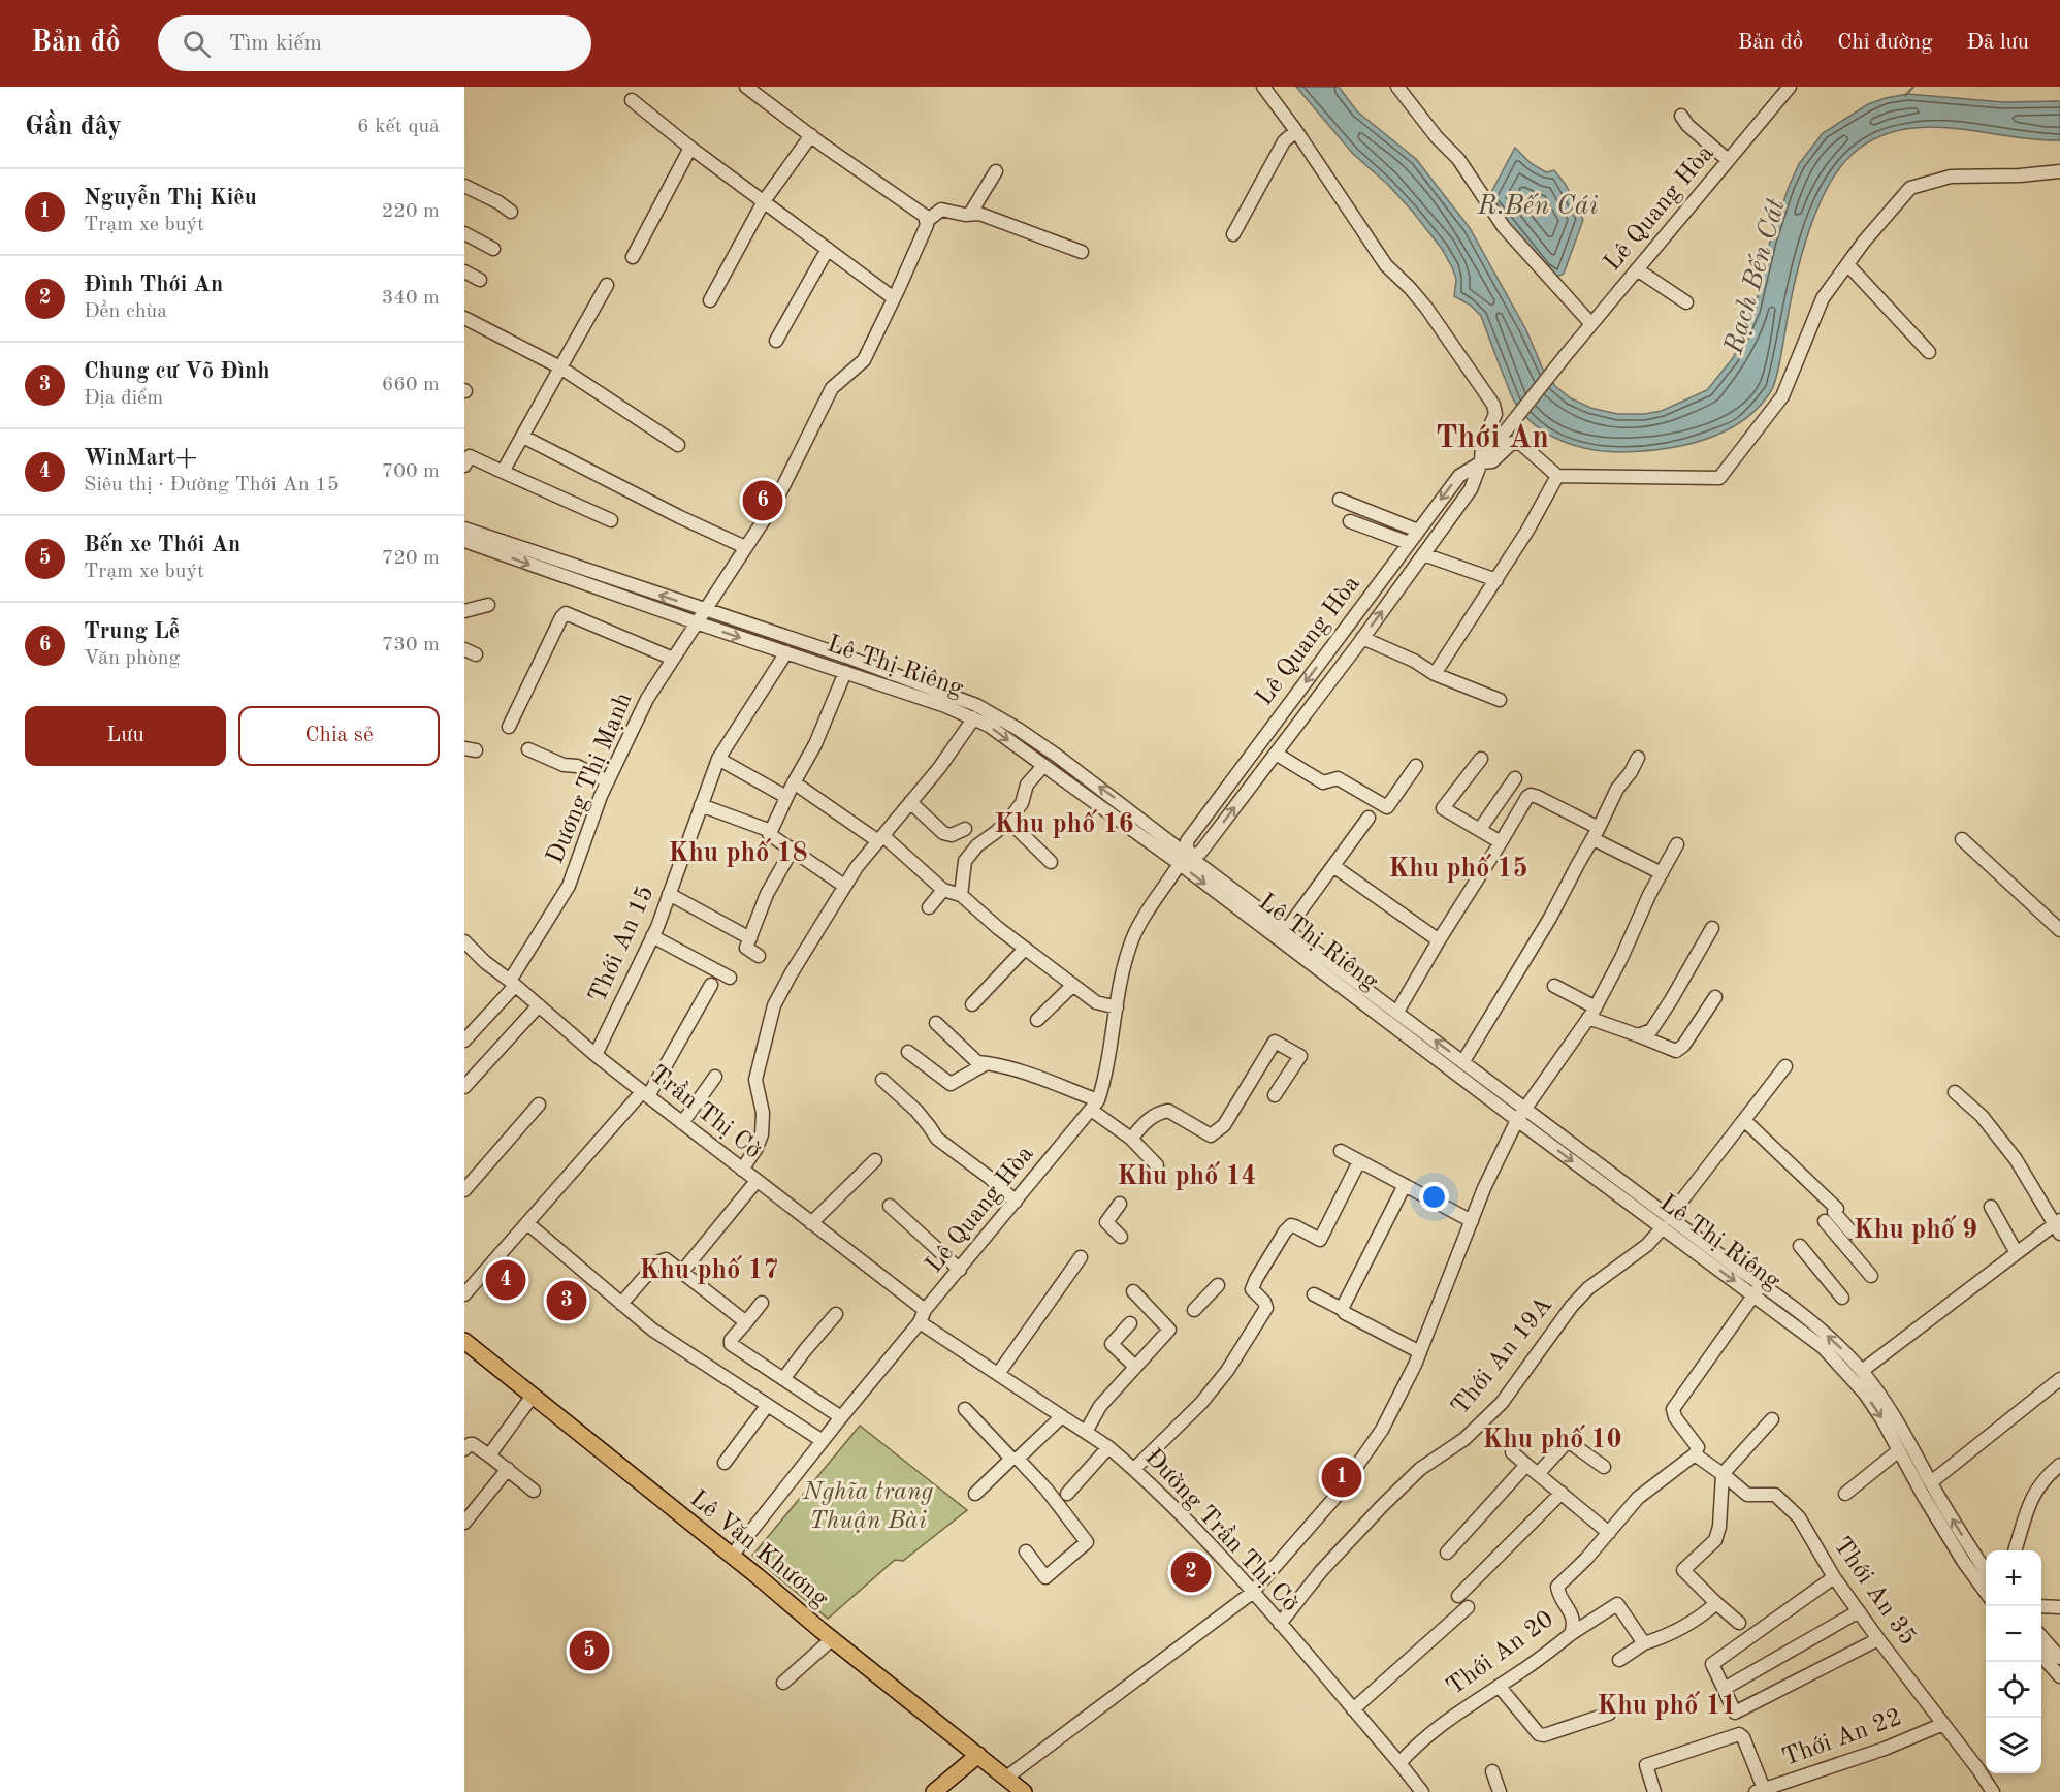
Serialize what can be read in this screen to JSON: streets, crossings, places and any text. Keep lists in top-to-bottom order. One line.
{"streets":{"main road":["Lê Văn Khương"],"street":["Lê Quang Hòa","Lê Thị Riêng","Dương Thị Mạnh","Thới An 15","Trần Thị Cờ","Thới An 19A","Đường Trần Thị Cờ","Thới An 35","Thới An 20","Thới An 22"]},"crossings":[["Lê Quang Hòa","Lê Thị Riêng"],["Lê Quang Hòa","Trần Thị Cờ"],["Lê Quang Hòa","Đường Trần Thị Cờ"],["Lê Quang Hòa","Lê Văn Khương"],["Lê Thị Riêng","Dương Thị Mạnh"],["Lê Thị Riêng","Thới An 15"],["Lê Thị Riêng","Thới An 19A"],["Dương Thị Mạnh","Trần Thị Cờ"],["Thới An 15","Trần Thị Cờ"],["Trần Thị Cờ","Đường Trần Thị Cờ"],["Thới An 19A","Đường Trần Thị Cờ"],["Đường Trần Thị Cờ","Thới An 20"],["Thới An 35","Thới An 20"],["Thới An 35","Thới An 22"]],"districts":["Thới An","Khu phố 16","Khu phố 18","Khu phố 15","Khu phố 14","Khu phố 9","Khu phố 17","Khu phố 10","Khu phố 11"],"water":["R.Bến Cái","Rạch Bến Cát"],"parks":["Nghĩa trang Thuận Bài"],"page":{"header":"Bản đồ","search":"Tìm kiếm","nav":["Bản đồ","Chỉ đường","Đã lưu"],"heading":["Gần đây","6 kết quả"],"list":[{"mark":"1","name":"Nguyễn Thị Kiêu","note":"Trạm xe buýt","value":"220 m"},{"mark":"2","name":"Đình Thới An","note":"Đền chùa","value":"340 m"},{"mark":"3","name":"Chung cư Võ Đình","note":"Địa điểm","value":"660 m"},{"mark":"4","name":"WinMart+","note":"Siêu thị · Đường Thới An 15","value":"700 m"},{"mark":"5","name":"Bến xe Thới An","note":"Trạm xe buýt","value":"720 m"},{"mark":"6","name":"Trung Lễ","note":"Văn phòng","value":"730 m"}],"pins":["6","4","3","1","2","5"],"buttons":["Lưu","Chia sẻ"],"map_buttons":["+","−"]}}
